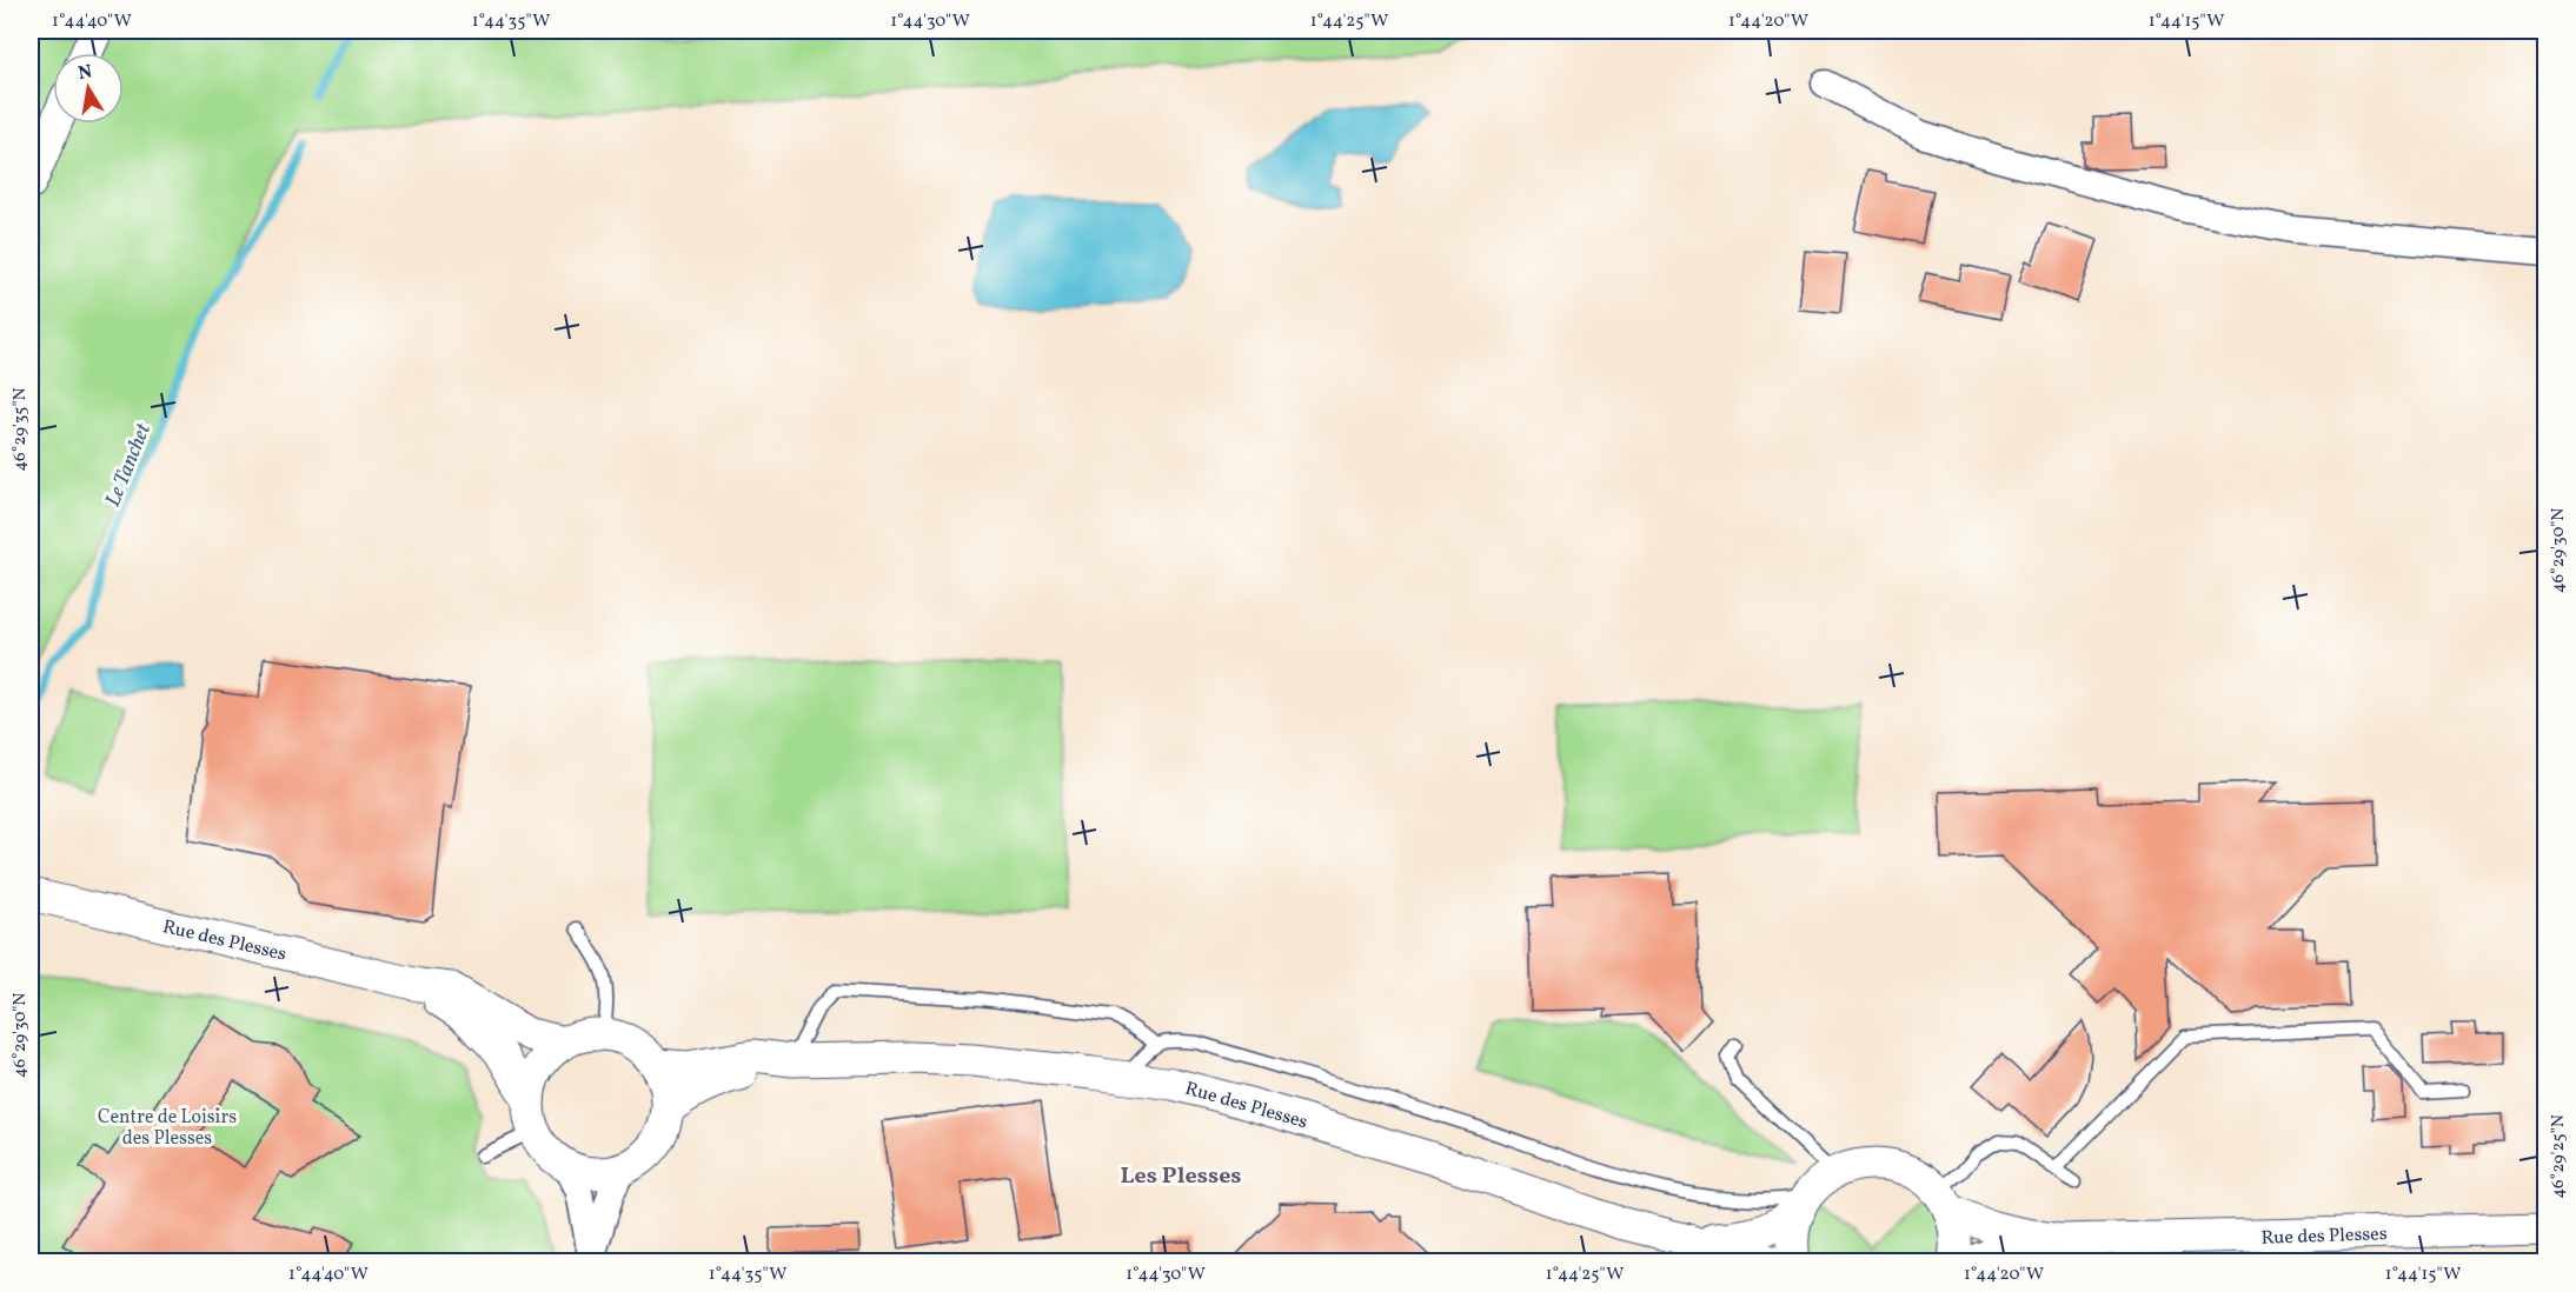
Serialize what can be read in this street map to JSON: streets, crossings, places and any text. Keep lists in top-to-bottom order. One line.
{"streets":{"street":["Rue des Plesses"]},"districts":["Les Plesses"],"water":["Le Tanchet"],"parks":["Centre de Loisirs des Plesses"],"north":"top","coordinates":["1°44'40\"W","1°44'35\"W","1°44'30\"W","1°44'25\"W","1°44'20\"W","1°44'15\"W","46°29'35\"N","46°29'30\"N","46°29'25\"N"]}
